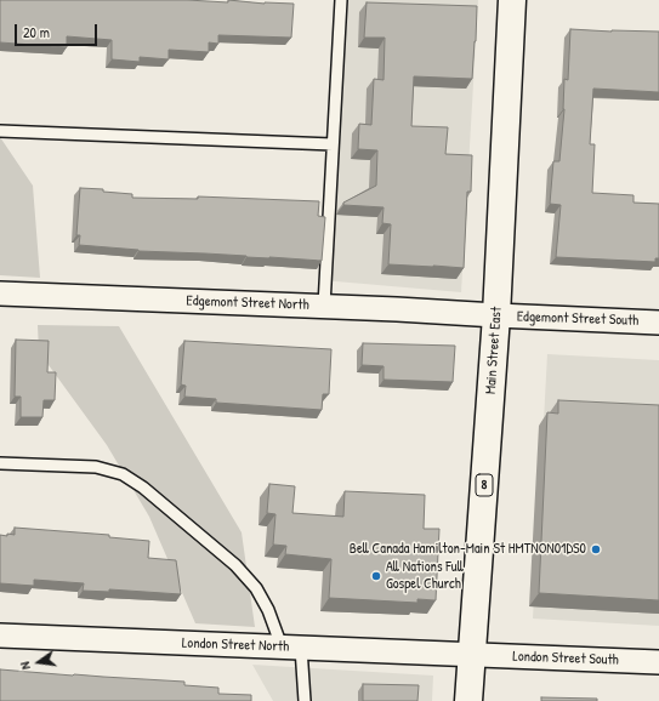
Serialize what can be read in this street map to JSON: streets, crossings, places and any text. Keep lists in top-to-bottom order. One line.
{"streets":{"main road":["Main Street East","8"],"street":["Edgemont Street North","Edgemont Street South","London Street North","London Street South"]},"crossings":[["Edgemont Street North","Edgemont Street South"],["Edgemont Street North","Main Street East"],["Edgemont Street South","Main Street East"],["Main Street East","London Street North"],["Main Street East","London Street South"],["London Street North","London Street South"]],"places":["Bell Canada Hamilton-Main St HMTNON01DS0","All Nations Full Gospel Church"],"scale_bar":"20 m","north":"left"}
